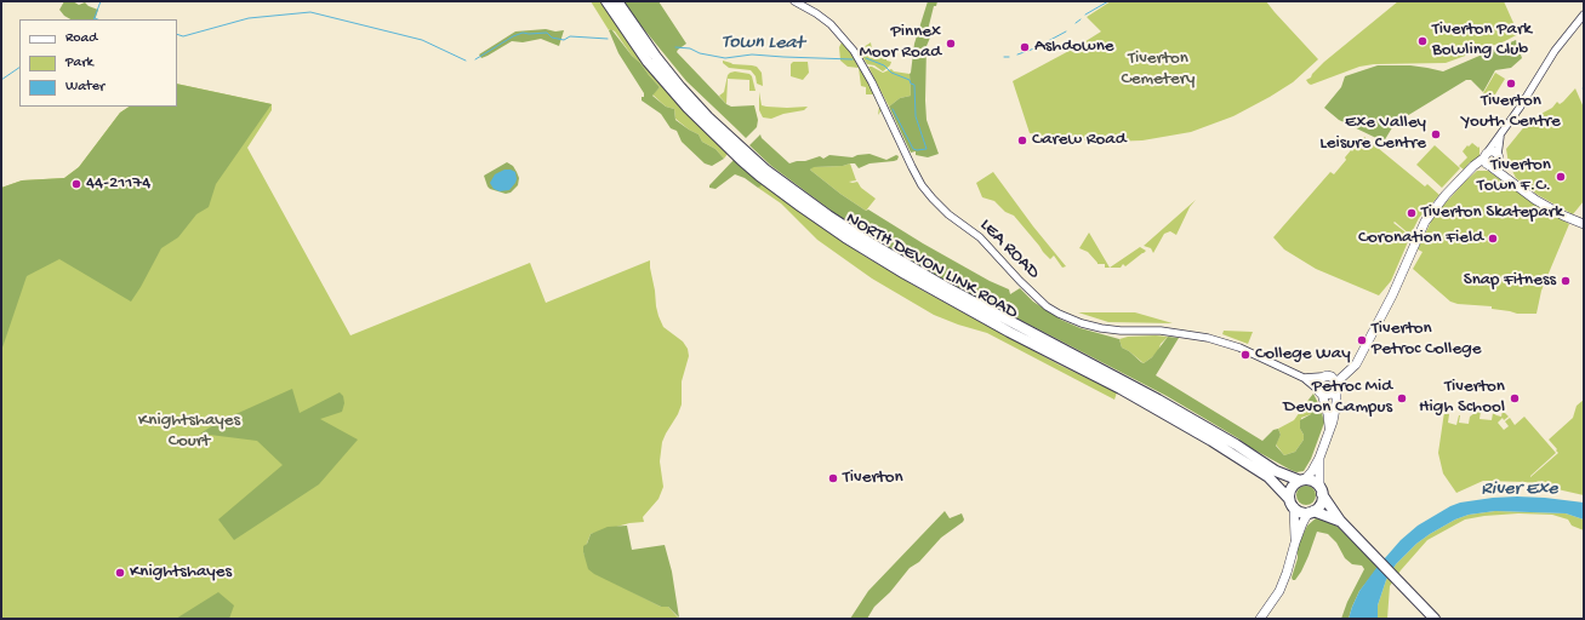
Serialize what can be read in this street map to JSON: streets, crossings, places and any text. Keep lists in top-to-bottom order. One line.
{"streets":{"highway":["NORTH DEVON LINK ROAD"],"street":["LEA ROAD"]},"water":["Town Leat","River Exe"],"parks":["Tiverton Cemetery","Knightshayes Court"],"places":["Tiverton Park Bowling Club","Pinnex Moor Road","Ashdowne","Tiverton Youth Centre","Exe Valley Leisure Centre","Carew Road","Tiverton Town F.C.","44-21174","Tiverton Skatepark","Coronation Field","Snap Fitness","Tiverton Petroc College","College Way","Petroc Mid Devon Campus","Tiverton High School","Tiverton","Knightshayes"],"legend":["Road","Park","Water"]}
